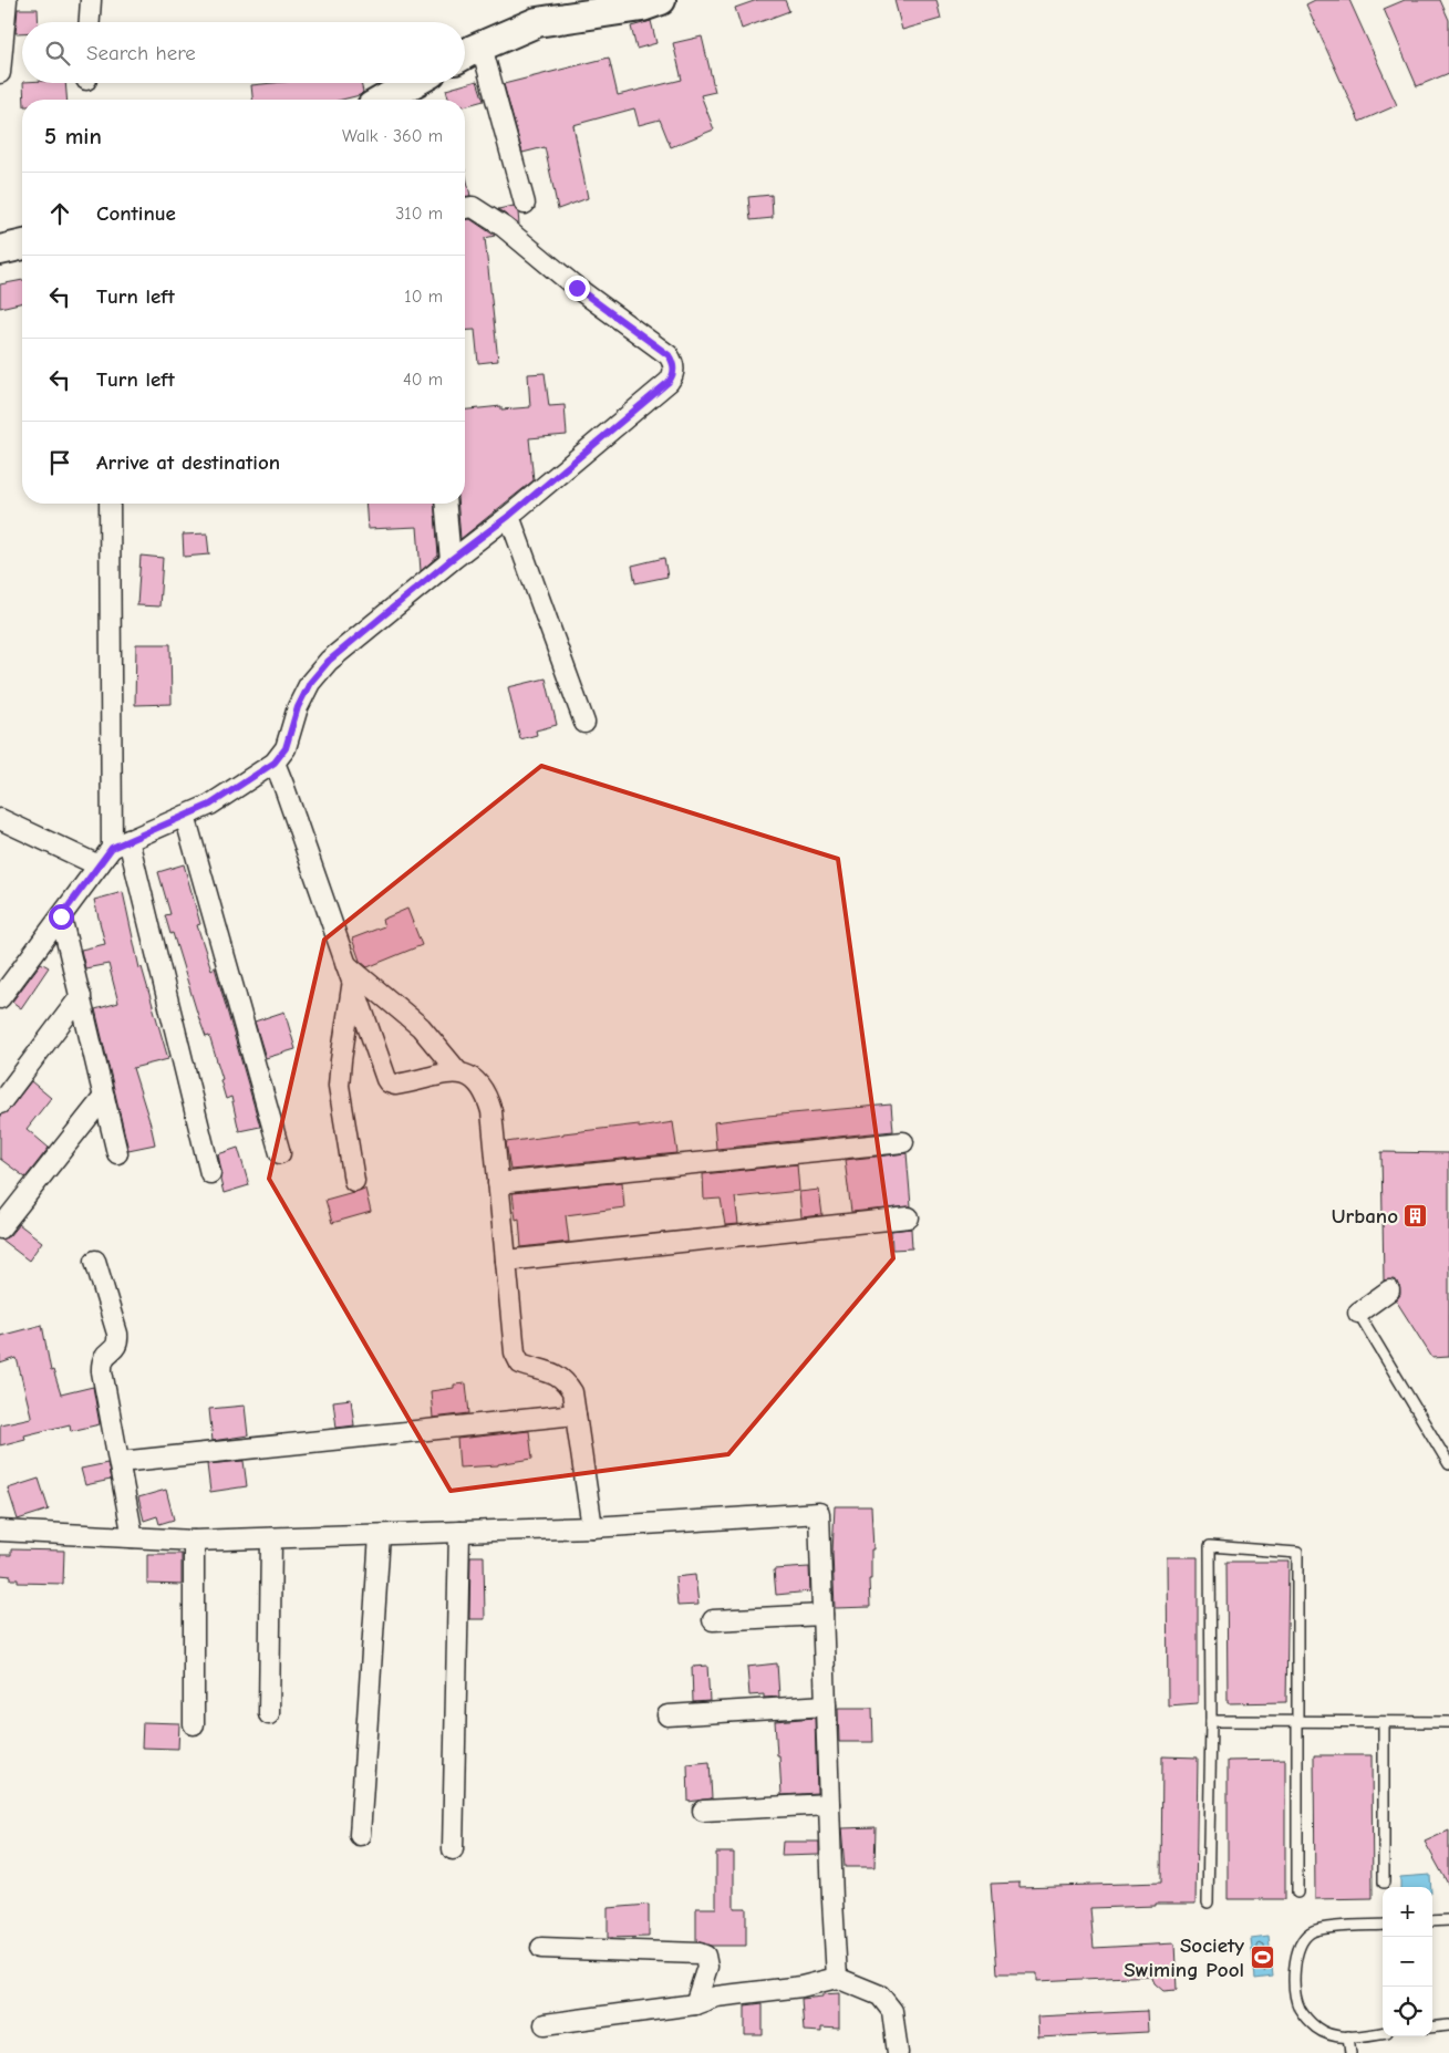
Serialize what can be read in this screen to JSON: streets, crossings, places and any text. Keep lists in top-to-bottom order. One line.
{"places":{"building":["Urbano"],"sports":["Society Swiming Pool"]},"page":{"search":"Search here","heading":["5 min","Walk · 360 m"],"list":[["Continue","310 m"],["Turn left","10 m"],["Turn left","40 m"],"Arrive at destination"],"map_buttons":["+","−"]}}
